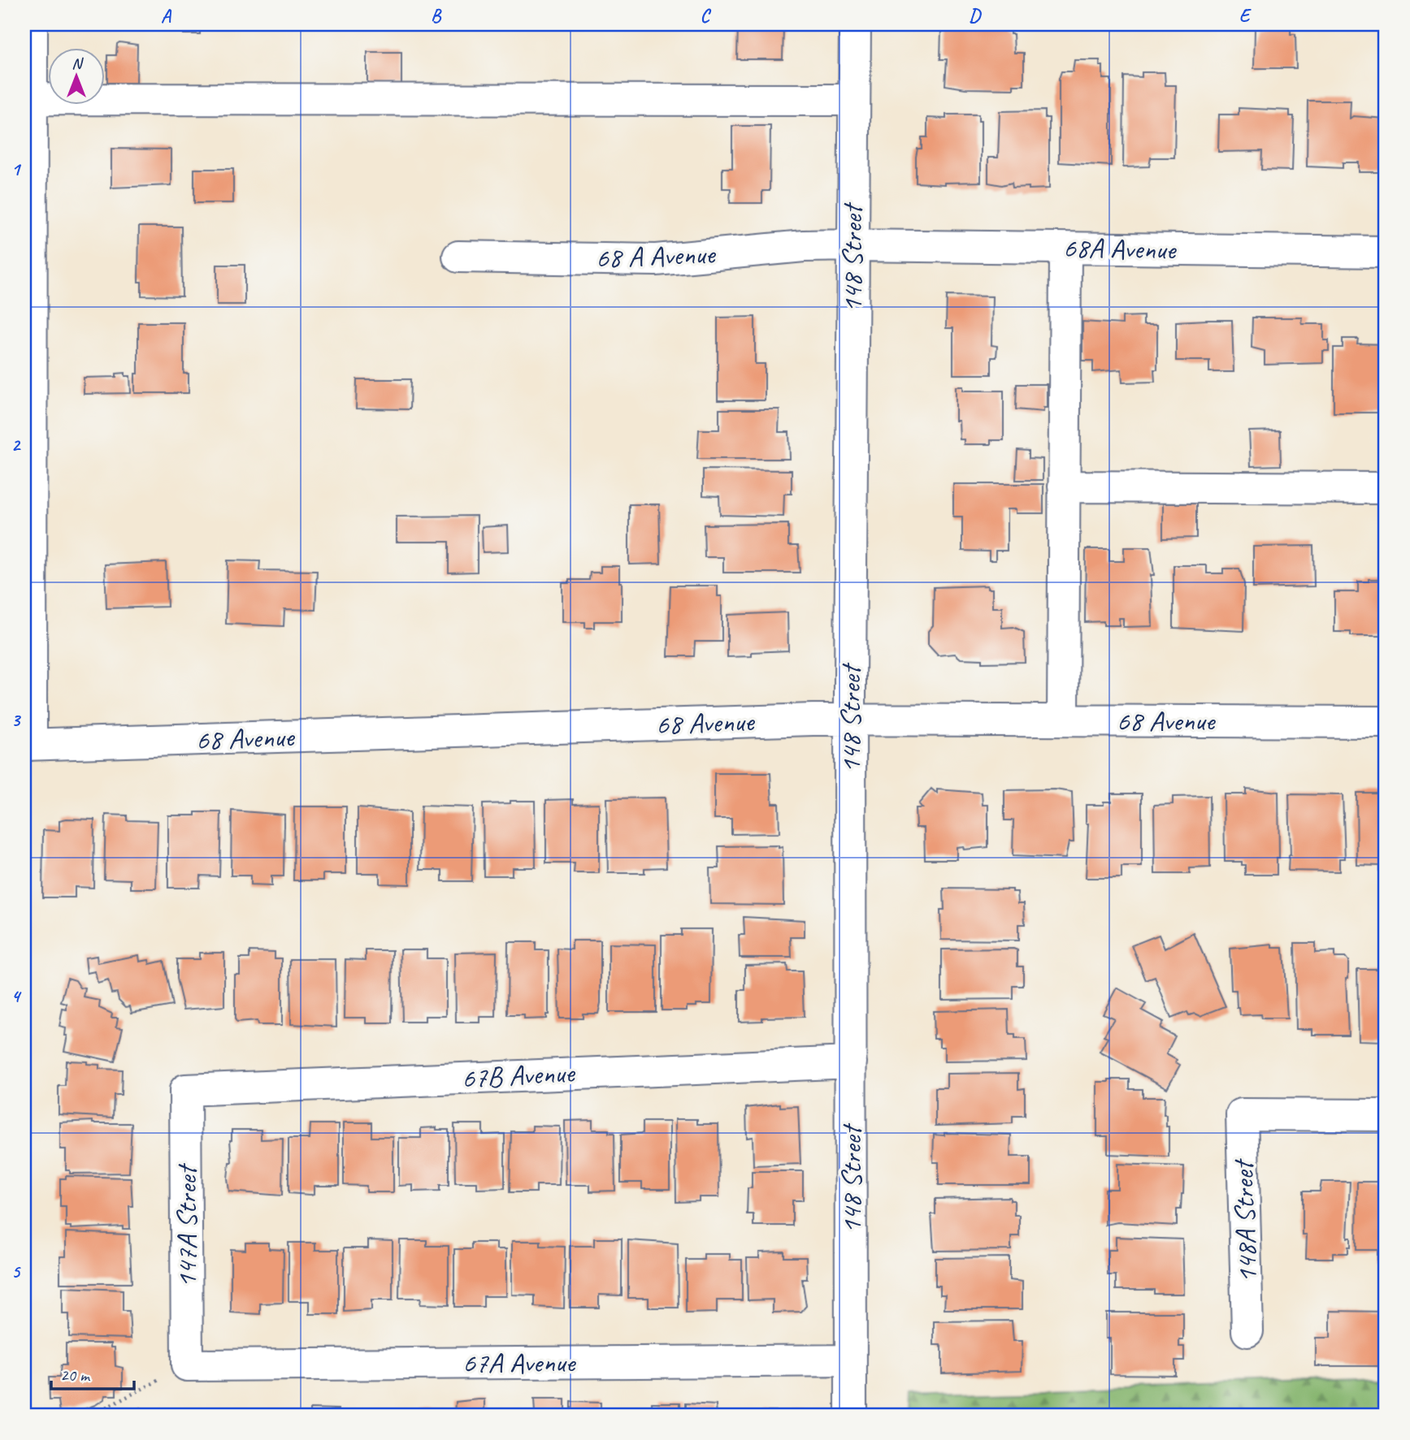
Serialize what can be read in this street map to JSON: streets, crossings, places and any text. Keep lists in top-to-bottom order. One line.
{"streets":{"street":["68A Avenue","68 A Avenue","148 Street","68 Avenue","67B Avenue","148A Street","147A Street","67A Avenue"]},"crossings":[["68A Avenue","68 A Avenue"],["68A Avenue","148 Street"],["68 A Avenue","148 Street"],["148 Street","68 Avenue"],["148 Street","67B Avenue"],["148 Street","67A Avenue"],["67B Avenue","147A Street"],["147A Street","67A Avenue"]],"scale_bar":"20 m","north":"top","grid":{"columns":["A","B","C","D","E"],"rows":["1","2","3","4","5"]}}
